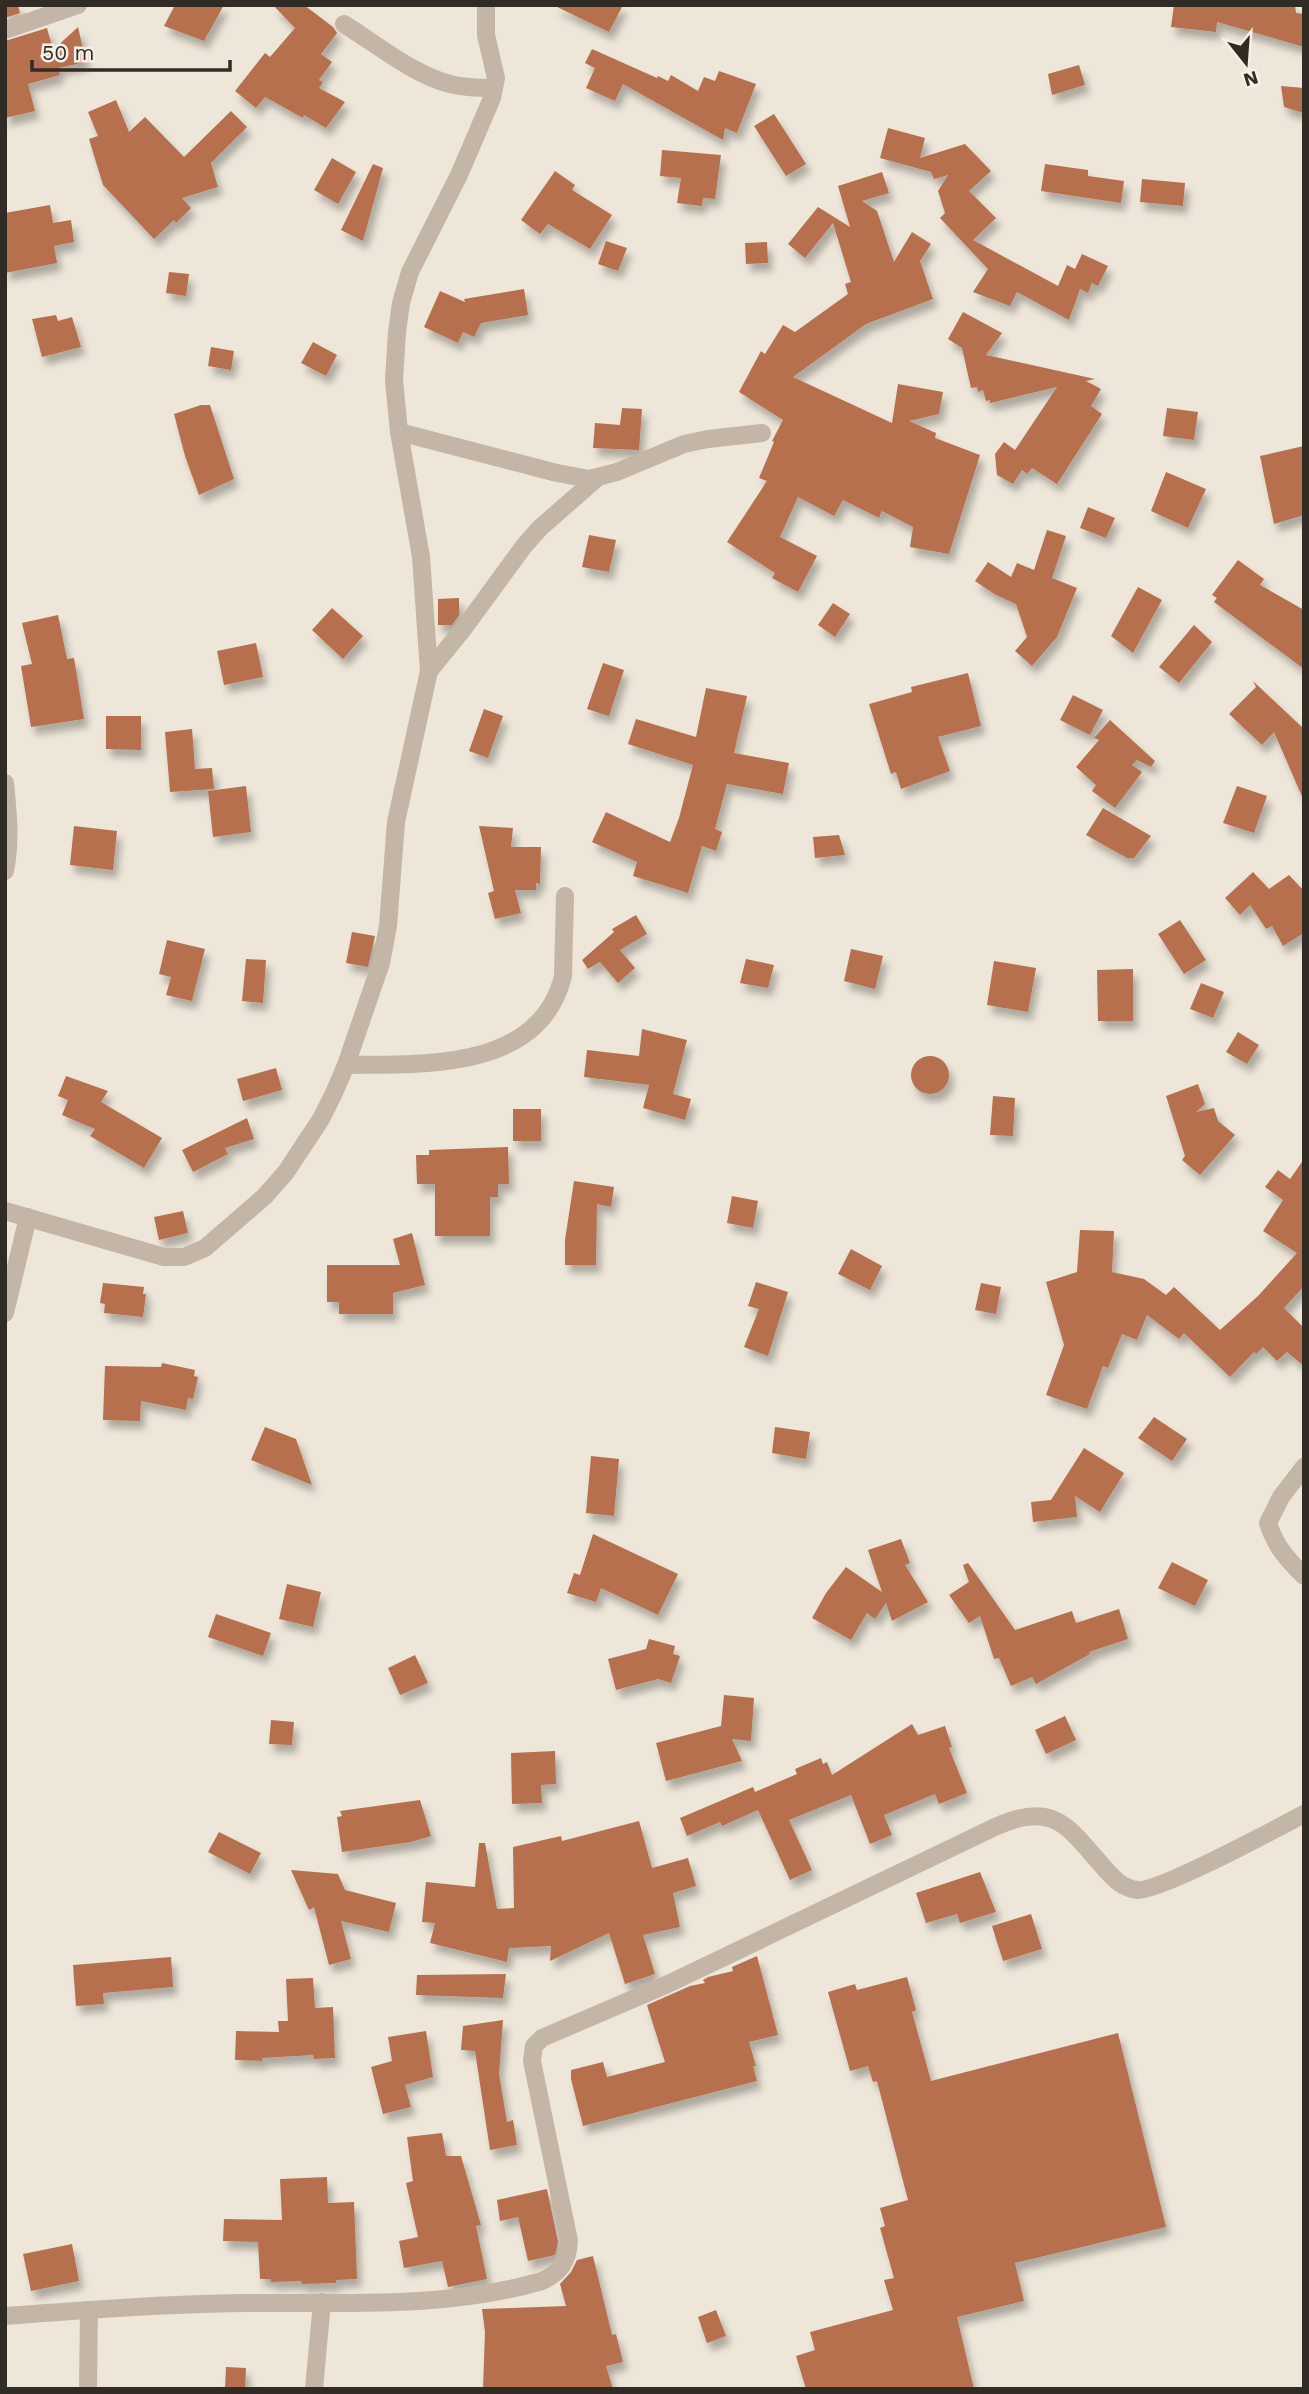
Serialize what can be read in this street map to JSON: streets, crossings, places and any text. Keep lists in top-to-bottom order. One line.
{"scale_bar":"50 m","north":"bottom"}
